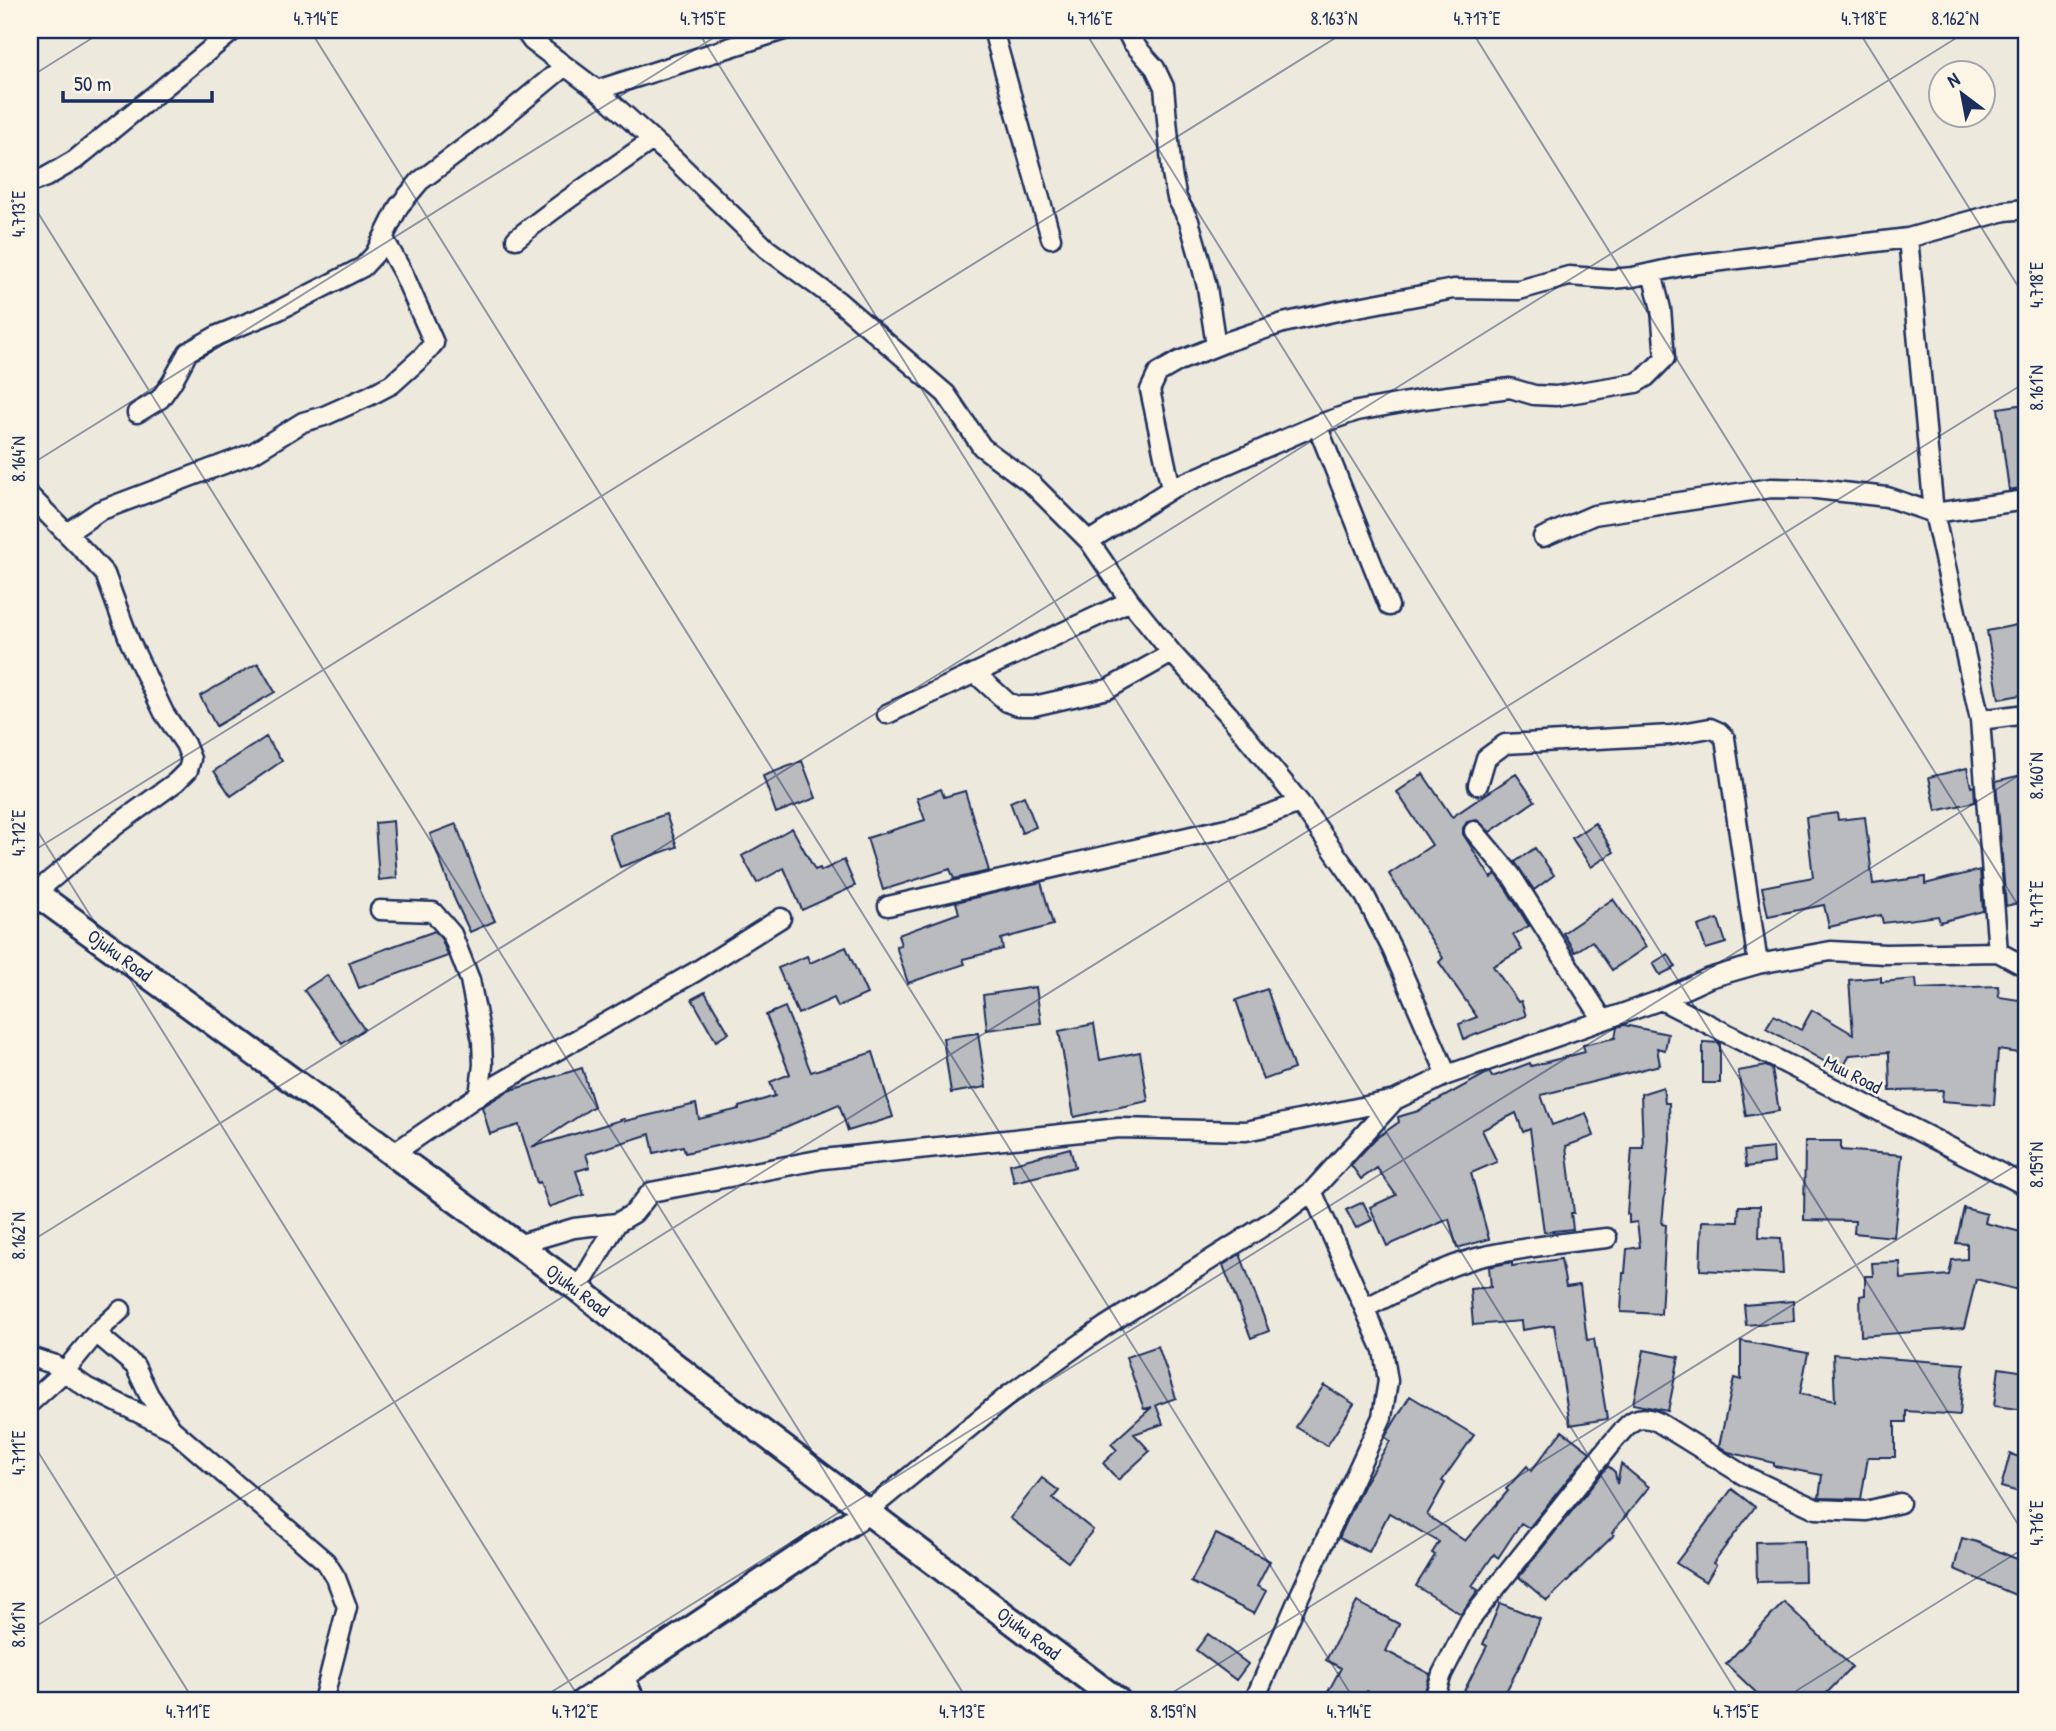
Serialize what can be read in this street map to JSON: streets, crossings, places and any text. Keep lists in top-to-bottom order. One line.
{"streets":{"main road":["Ojuku Road"],"street":["Muu Road"]},"scale_bar":"50 m","north":"top left","coordinates":["4.714°E","4.715°E","4.716°E","8.163°N","4.717°E","4.718°E","8.162°N","4.713°E","8.161°N","8.164°N","8.160°N","4.712°E","8.159°N","4.711°E"]}
